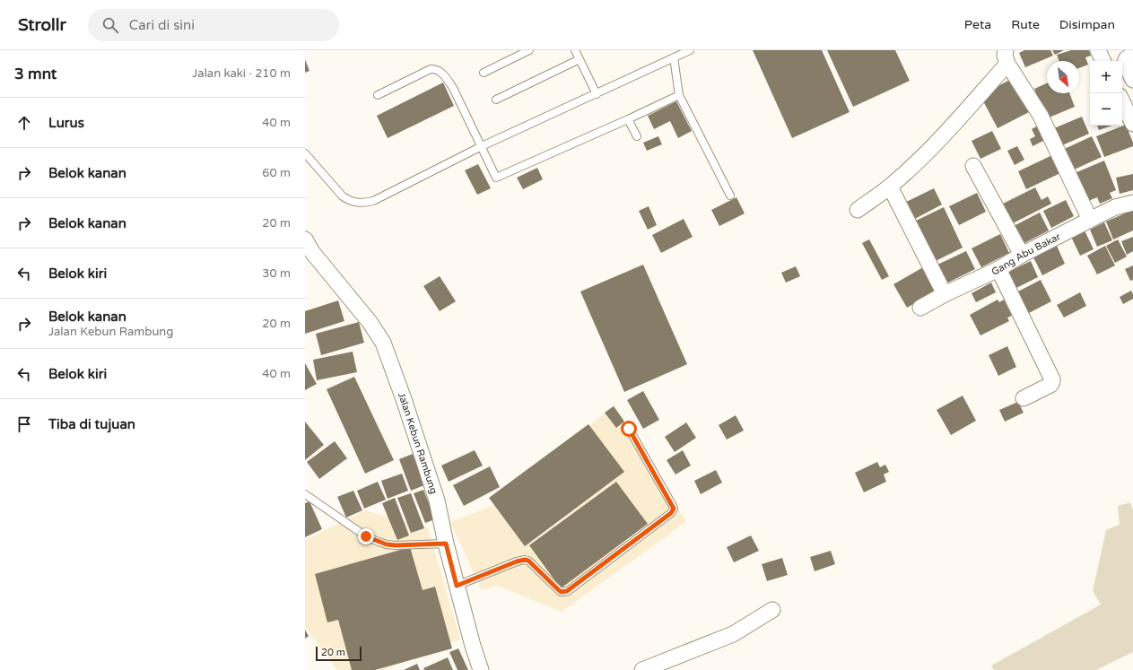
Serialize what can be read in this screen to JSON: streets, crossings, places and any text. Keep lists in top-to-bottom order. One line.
{"streets":{"street":["Gang Abu Bakar","Jalan Kebun Rambung"]},"scale_bar":"20 m","north":"bottom right","page":{"header":"Strollr","search":"Cari di sini","nav":["Peta","Rute","Disimpan"],"heading":["3 mnt","Jalan kaki · 210 m"],"map_buttons":["+","−"],"list":[["Lurus","40 m"],["Belok kanan","60 m"],["Belok kanan","20 m"],["Belok kiri","30 m"],["Belok kanan","Jalan Kebun Rambung","20 m"],["Belok kiri","40 m"],"Tiba di tujuan"],"scale":"20 m"}}
